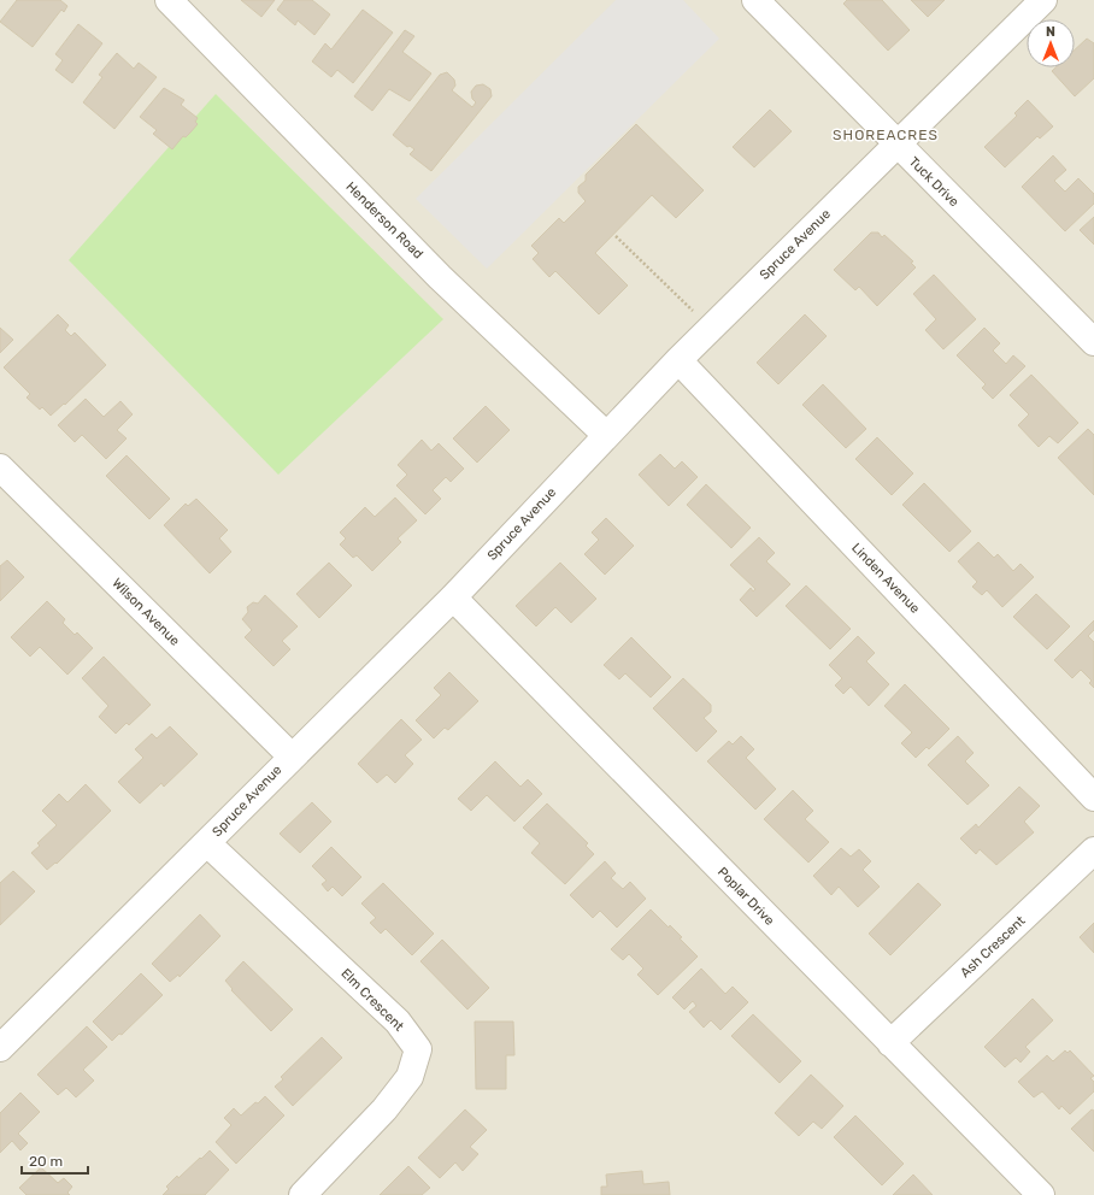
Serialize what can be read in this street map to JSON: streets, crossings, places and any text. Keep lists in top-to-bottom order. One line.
{"streets":{"street":["Tuck Drive","Henderson Road","Spruce Avenue","Linden Avenue","Wilson Avenue","Poplar Drive","Ash Crescent","Elm Crescent"]},"crossings":[["Tuck Drive","Spruce Avenue"],["Henderson Road","Spruce Avenue"],["Spruce Avenue","Linden Avenue"],["Spruce Avenue","Wilson Avenue"],["Spruce Avenue","Poplar Drive"],["Spruce Avenue","Elm Crescent"],["Poplar Drive","Ash Crescent"]],"districts":["SHOREACRES"],"scale_bar":"20 m","north":"top"}
